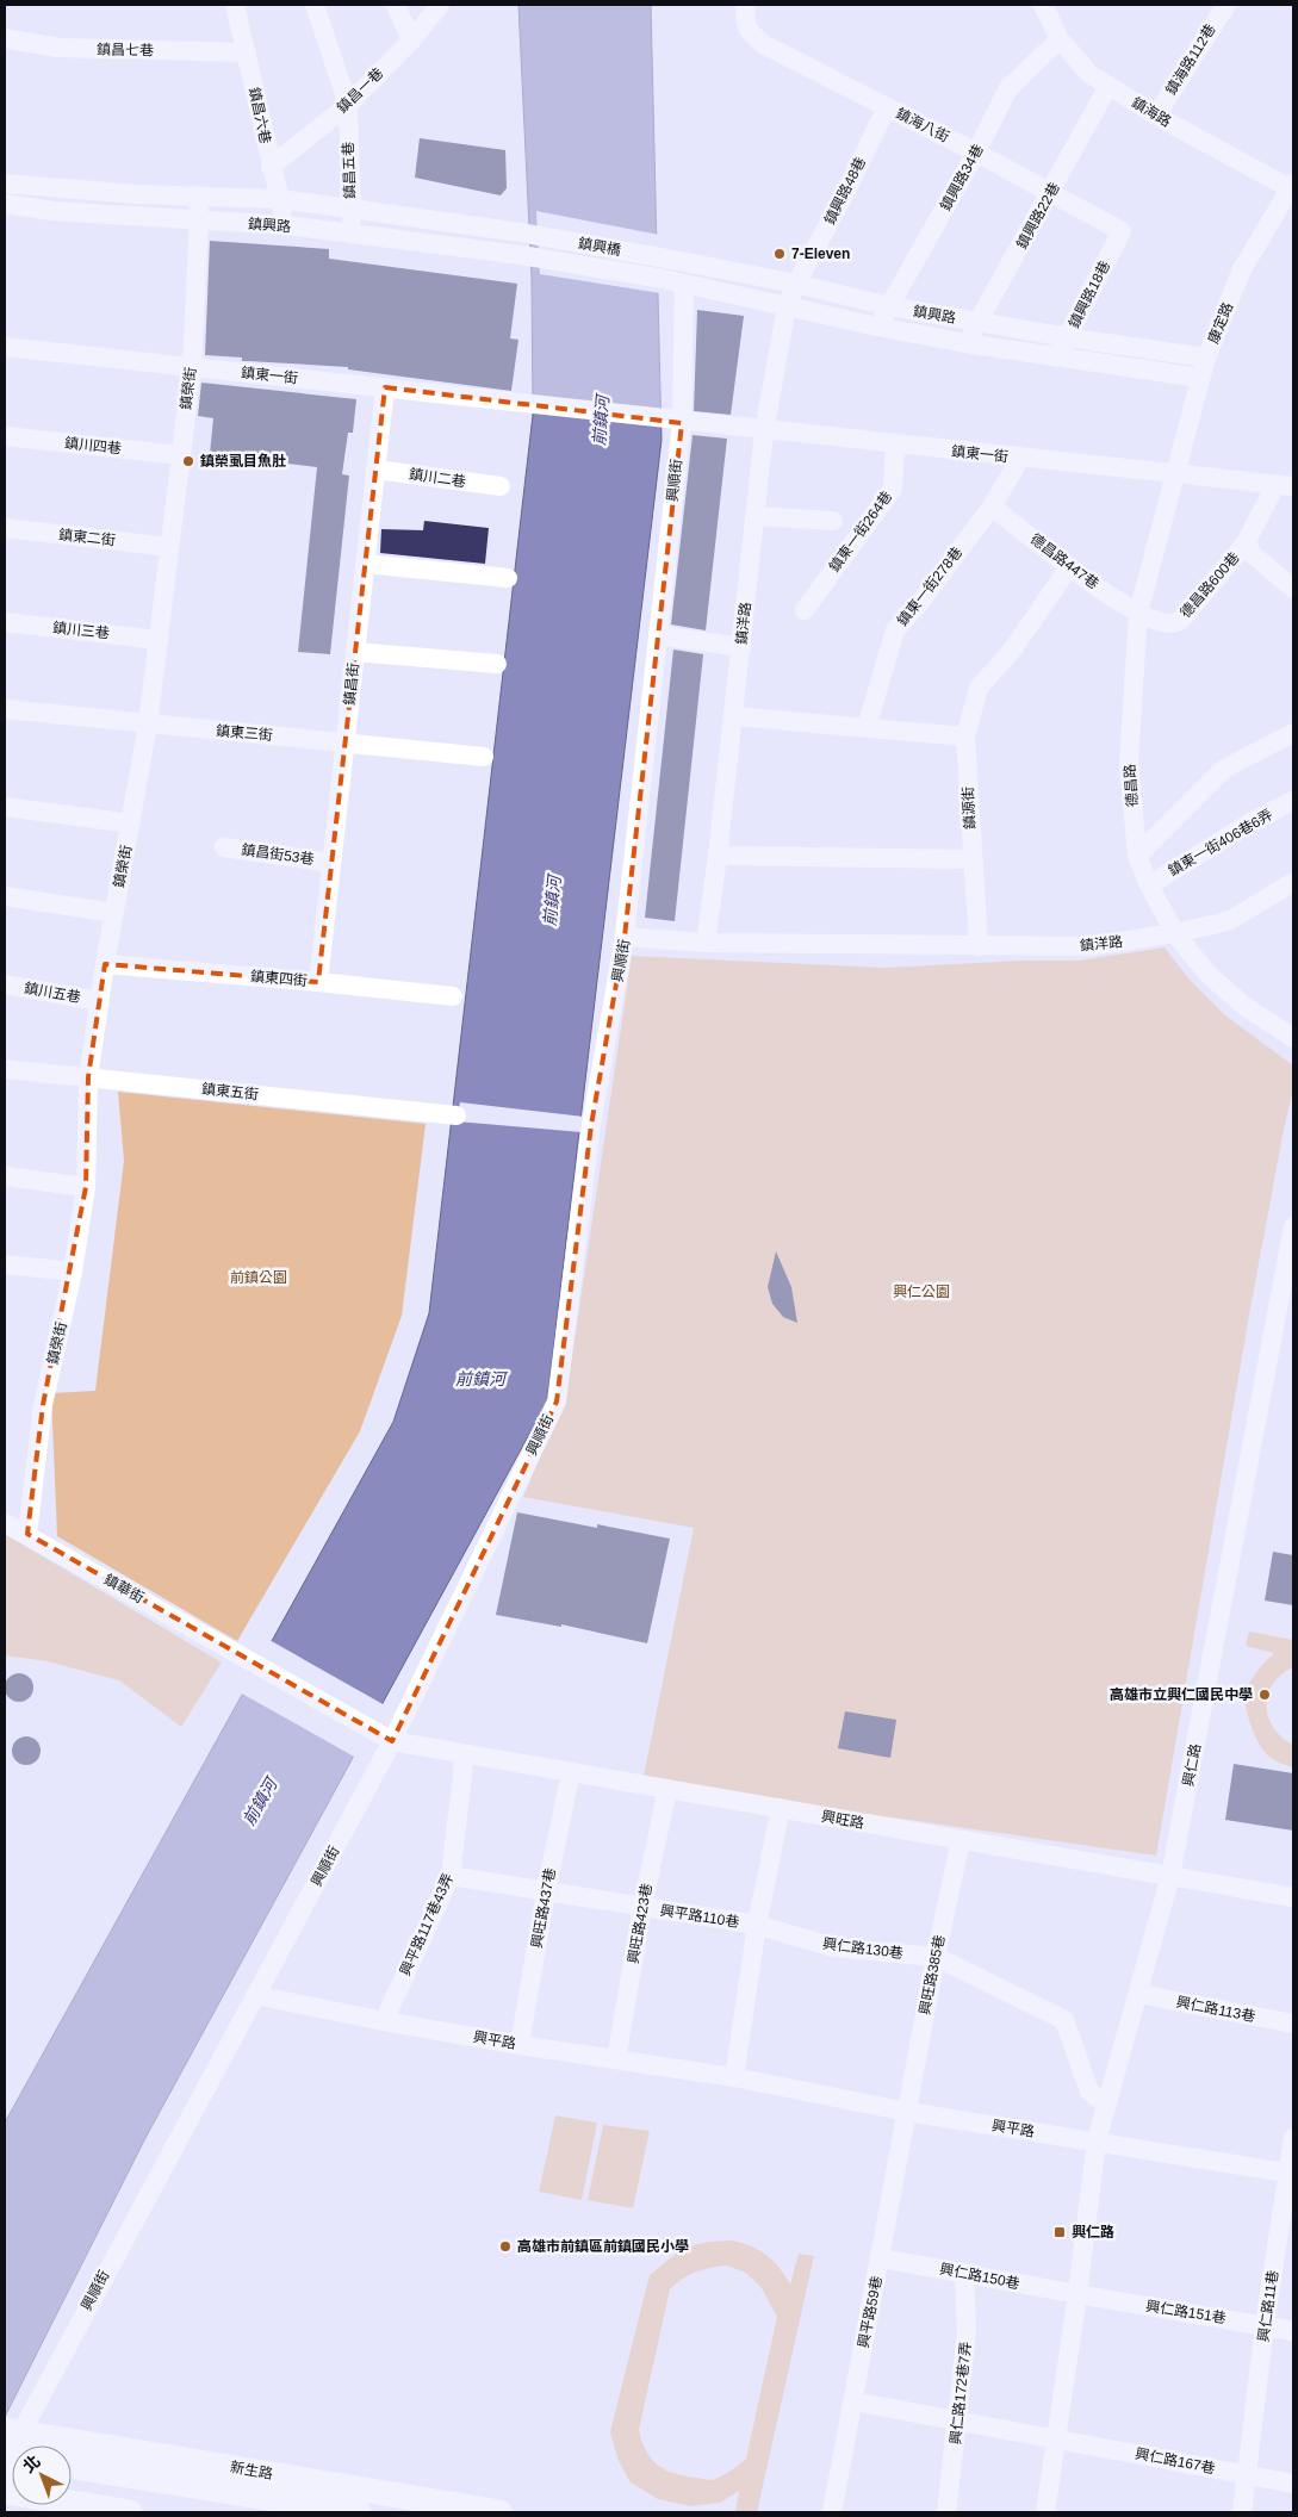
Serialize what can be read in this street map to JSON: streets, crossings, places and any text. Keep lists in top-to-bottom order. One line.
{"streets":{"street":["鎮昌七巷","鎮海路112巷","鎮昌一巷","鎮海路","鎮昌六巷","鎮海八街","鎮昌五巷","鎮興路34巷","鎮興路48巷","鎮興路22巷","鎮興路","鎮興橋","鎮興路18巷","康定路","鎮東一街","鎮榮街","鎮川四巷","鎮川二巷","興順街","鎮東一街264巷","鎮東二街","德昌路447巷","德昌路600巷","鎮東一街278巷","鎮洋路","鎮川三巷","鎮昌街","鎮東三街","德昌路","鎮源街","鎮東一街406巷6弄","鎮昌街53巷","鎮東四街","鎮川五巷","鎮東五街","鎮華街","興仁路","興旺路","興旺路437巷","興平路110巷","興旺路423巷","興平路117巷43弄","興仁路130巷","興旺路385巷","興仁路113巷","興平路","興仁路150巷","興仁路11巷","興平路59巷","興仁路151巷","興仁路172巷7弄","興仁路167巷","新生路"]},"crossings":[["鎮昌七巷","鎮昌六巷"],["鎮海路112巷","鎮海路"],["鎮昌一巷","鎮昌六巷"],["鎮昌一巷","鎮昌五巷"],["鎮海路","鎮興路34巷"],["鎮海路","鎮興路22巷"],["鎮海路","康定路"],["鎮昌六巷","鎮興路"],["鎮海八街","鎮興路34巷"],["鎮海八街","鎮興路48巷"],["鎮海八街","鎮興路22巷"],["鎮海八街","鎮興路18巷"],["鎮昌五巷","鎮興路"],["鎮興路34巷","鎮興路"],["鎮興路48巷","鎮興路"],["鎮興路48巷","鎮洋路"],["鎮興路22巷","鎮興路"],["鎮興路","鎮興橋"],["鎮興路","鎮興路18巷"],["鎮興路","康定路"],["鎮興路","鎮榮街"],["鎮興路","興順街"],["鎮興路","鎮洋路"],["康定路","鎮東一街"],["康定路","德昌路"],["鎮東一街","鎮榮街"],["鎮東一街","興順街"],["鎮東一街","鎮東一街264巷"],["鎮東一街","德昌路600巷"],["鎮東一街","鎮東一街278巷"],["鎮東一街","鎮洋路"],["鎮東一街","鎮昌街"],["鎮東一街","德昌路"],["鎮榮街","鎮川四巷"],["鎮榮街","鎮東二街"],["鎮榮街","鎮川三巷"],["鎮榮街","鎮東三街"],["鎮榮街","鎮東四街"],["鎮榮街","鎮川五巷"],["鎮榮街","鎮東五街"],["鎮榮街","鎮華街"],["鎮川二巷","鎮昌街"],["興順街","鎮洋路"],["興順街","鎮華街"],["興順街","興旺路"],["興順街","興平路"],["興順街","新生路"],["德昌路447巷","德昌路600巷"],["德昌路447巷","鎮東一街278巷"],["德昌路447巷","德昌路"],["德昌路447巷","鎮源街"],["德昌路600巷","德昌路"],["鎮洋路","德昌路"],["鎮洋路","鎮源街"],["鎮昌街","鎮東三街"],["鎮昌街","鎮昌街53巷"],["鎮昌街","鎮東四街"],["德昌路","鎮東一街406巷6弄"],["鎮華街","興旺路"],["興仁路","興旺路"],["興仁路","興仁路113巷"],["興仁路","興平路"],["興仁路","興仁路150巷"],["興仁路","興仁路151巷"],["興仁路","興仁路167巷"],["興旺路","興旺路437巷"],["興旺路","興旺路423巷"],["興旺路","興平路117巷43弄"],["興旺路","興旺路385巷"],["興旺路437巷","興平路110巷"],["興旺路437巷","興平路"],["興平路110巷","興旺路423巷"],["興平路110巷","興平路117巷43弄"],["興平路110巷","興仁路130巷"],["興旺路423巷","興平路"],["興平路117巷43弄","興平路"],["興仁路130巷","興旺路385巷"],["興旺路385巷","興平路"],["興旺路385巷","興平路59巷"],["興平路","興仁路11巷"],["興平路","興平路59巷"],["興仁路150巷","興平路59巷"],["興仁路150巷","興仁路151巷"],["興仁路150巷","興仁路172巷7弄"],["興仁路11巷","興仁路151巷"],["興仁路11巷","興仁路167巷"],["興平路59巷","興仁路167巷"],["興仁路172巷7弄","興仁路167巷"]],"water":["前鎮河"],"parks":["前鎮公園","興仁公園"],"places":{"other":["7-Eleven","鎮榮虱目魚肚","高雄市立興仁國民中學","高雄市前鎮區前鎮國民小學"],"transit":["興仁路"]},"north":"top left"}
